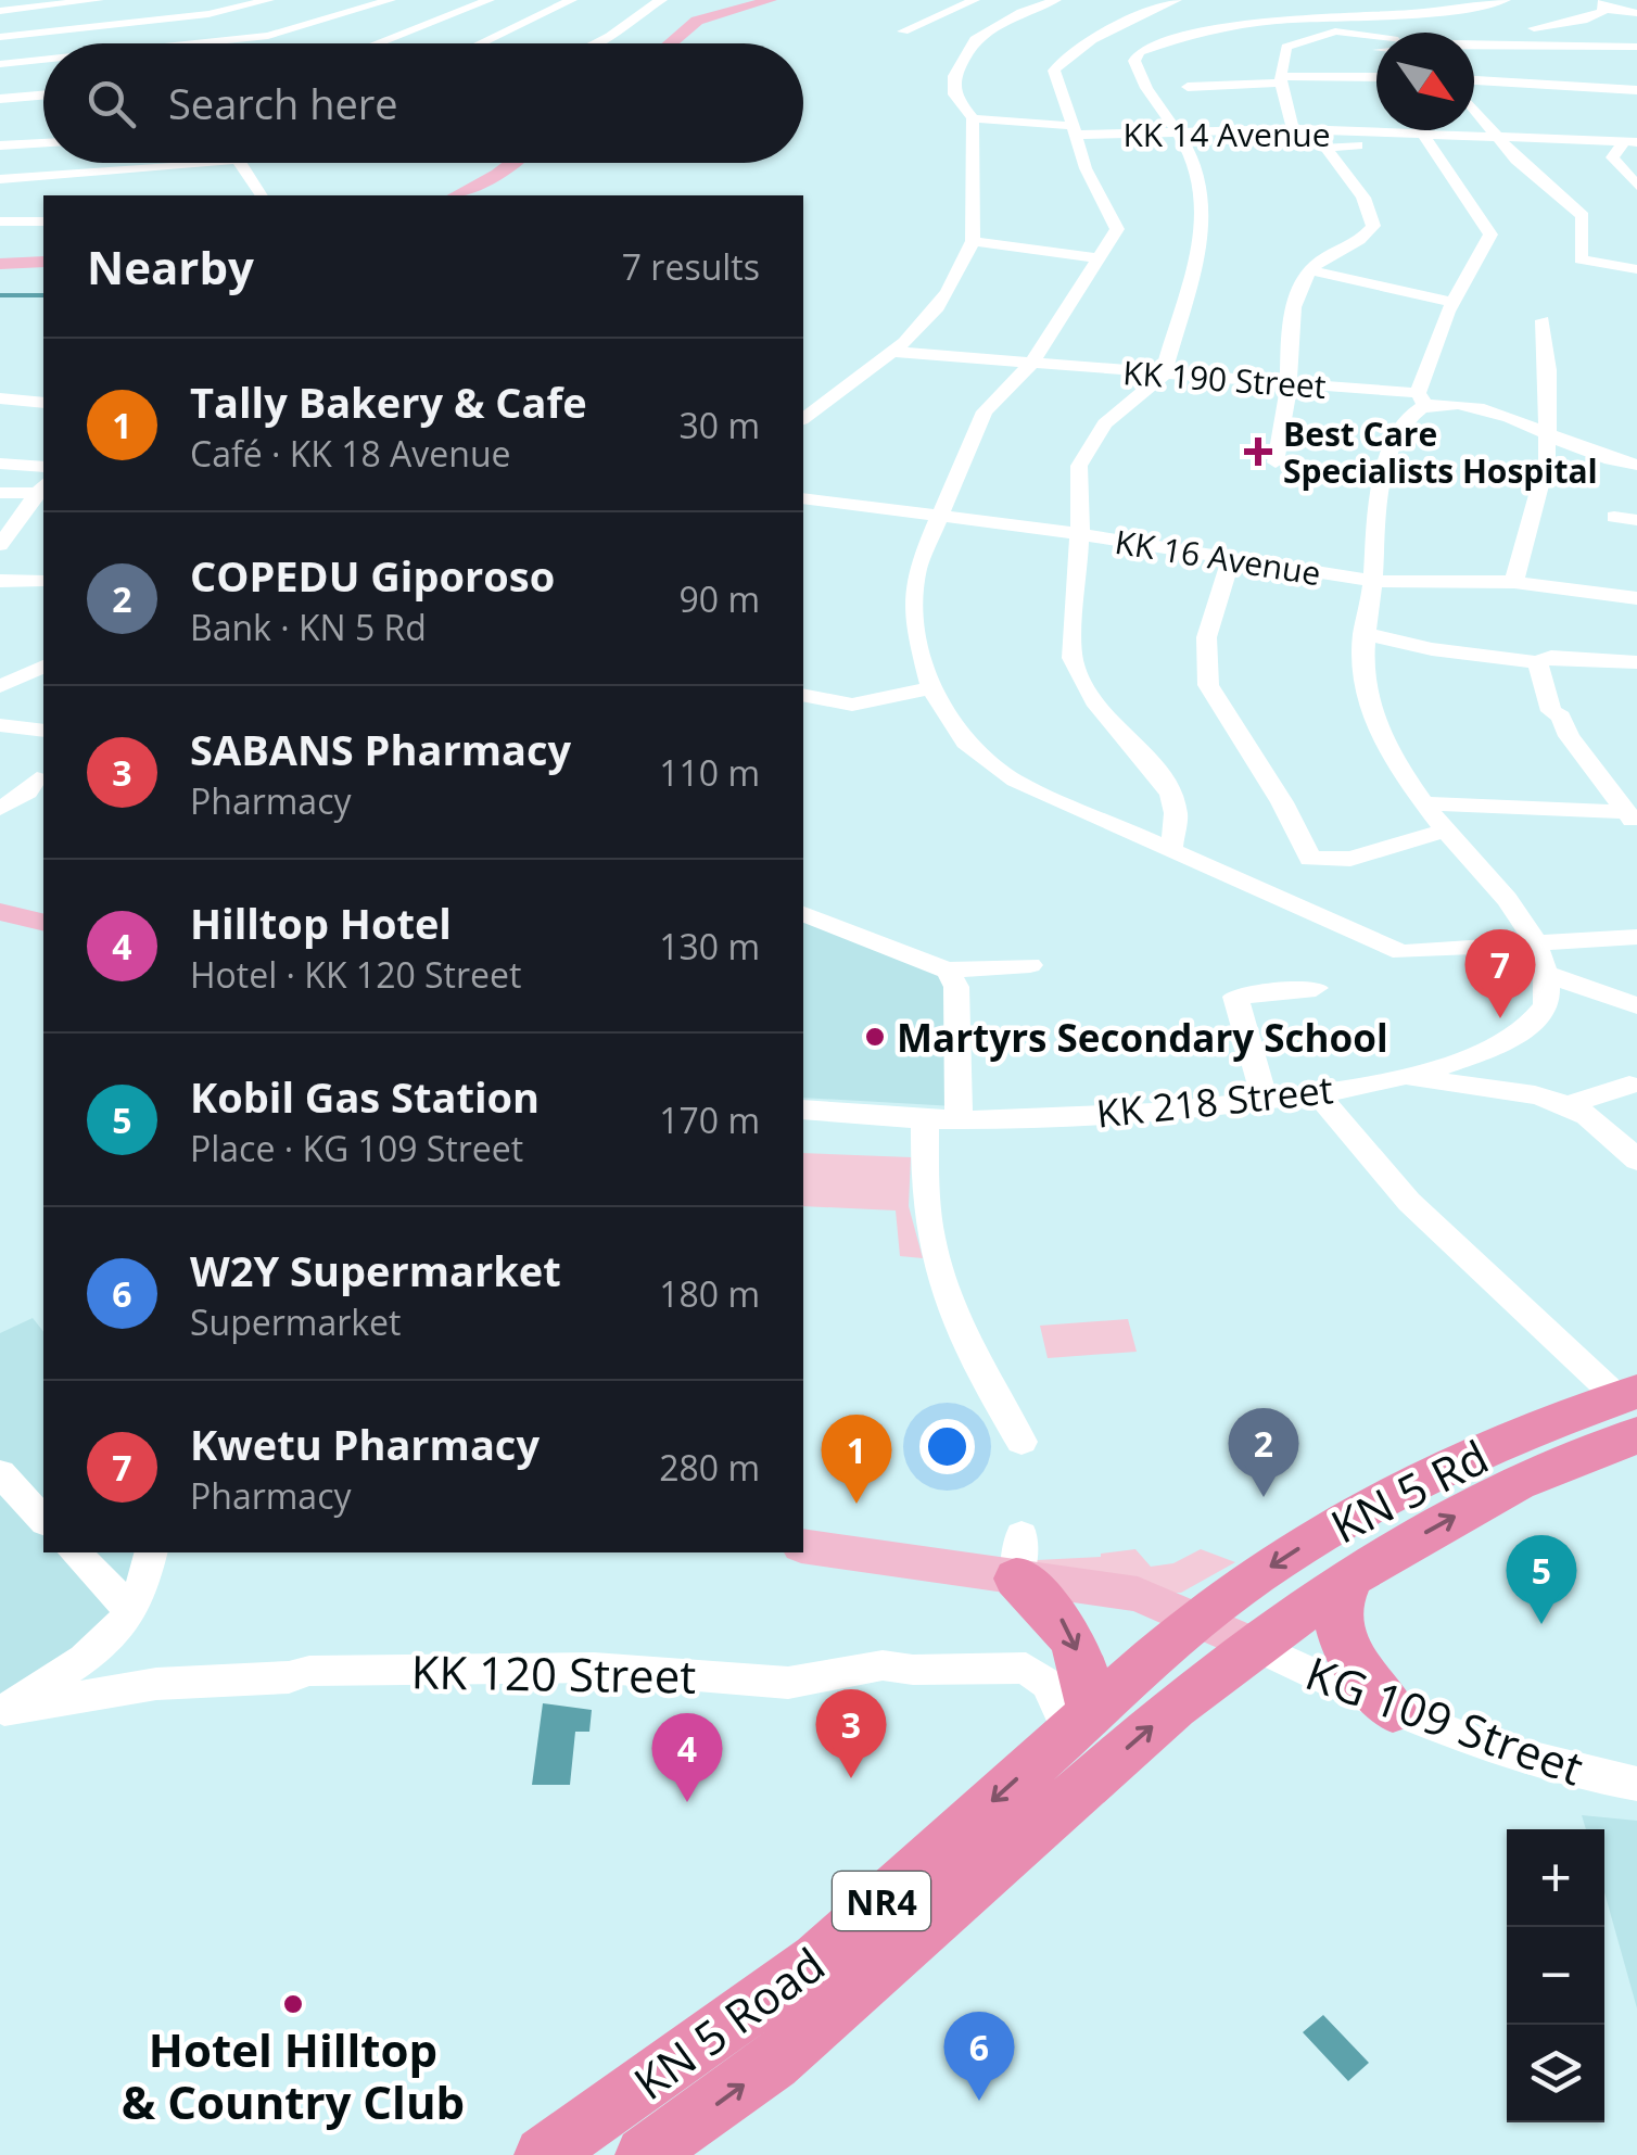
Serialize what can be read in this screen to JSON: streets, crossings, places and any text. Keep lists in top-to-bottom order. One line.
{"streets":{"highway":["KN 5 Rd","NR4","KN 5 Road"],"street":["KK 14 Avenue","KK 190 Street","KK 16 Avenue","KK 218 Street","KK 120 Street","KG 109 Street"]},"crossings":[["KN 5 Rd","KG 109 Street"],["KN 5 Rd","NR4"],["KN 5 Rd","KN 5 Road"],["KK 120 Street","KN 5 Road"],["KG 109 Street","KN 5 Road"]],"places":{"health":["Best Care Specialists Hospital"],"other":["Martyrs Secondary School","Hotel Hilltop & Country Club"]},"north":"bottom right","page":{"search":"Search here","heading":["Nearby","7 results"],"list":[{"mark":"1","name":"Tally Bakery & Cafe","note":"Café · KK 18 Avenue","value":"30 m"},{"mark":"2","name":"COPEDU Giporoso","note":"Bank · KN 5 Rd","value":"90 m"},{"mark":"3","name":"SABANS Pharmacy","note":"Pharmacy","value":"110 m"},{"mark":"4","name":"Hilltop Hotel","note":"Hotel · KK 120 Street","value":"130 m"},{"mark":"5","name":"Kobil Gas Station","note":"Place · KG 109 Street","value":"170 m"},{"mark":"6","name":"W2Y Supermarket","note":"Supermarket","value":"180 m"},{"mark":"7","name":"Kwetu Pharmacy","note":"Pharmacy","value":"280 m"}],"pins":["7","2","1","5","3","4","6"],"map_buttons":["+","−"]}}
